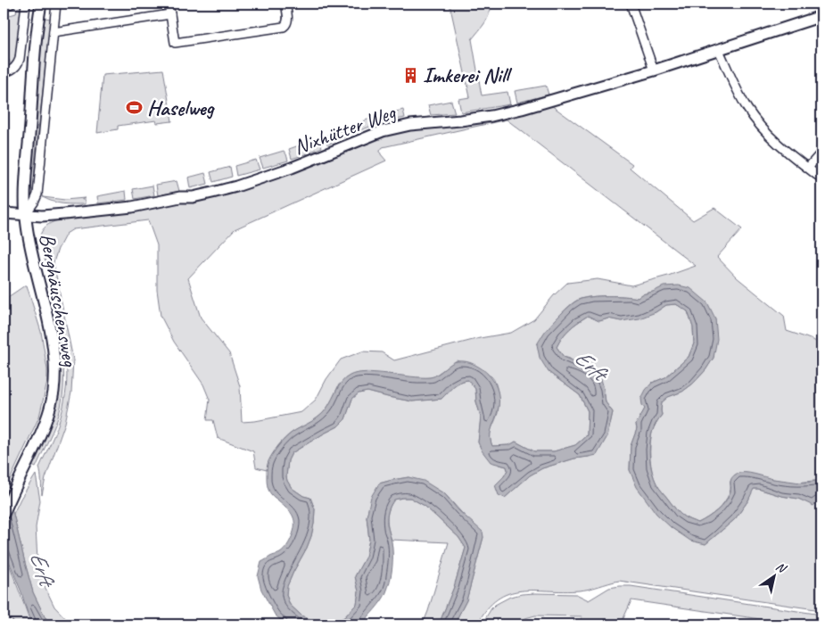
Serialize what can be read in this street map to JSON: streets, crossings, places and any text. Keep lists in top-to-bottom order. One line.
{"streets":{"main road":["Nixhütter Weg","Berghäuschensweg"]},"crossings":[["Nixhütter Weg","Berghäuschensweg"]],"water":["Erft"],"places":{"building":["Imkerei Nill"],"sports":["Haselweg"]},"north":"top right"}
